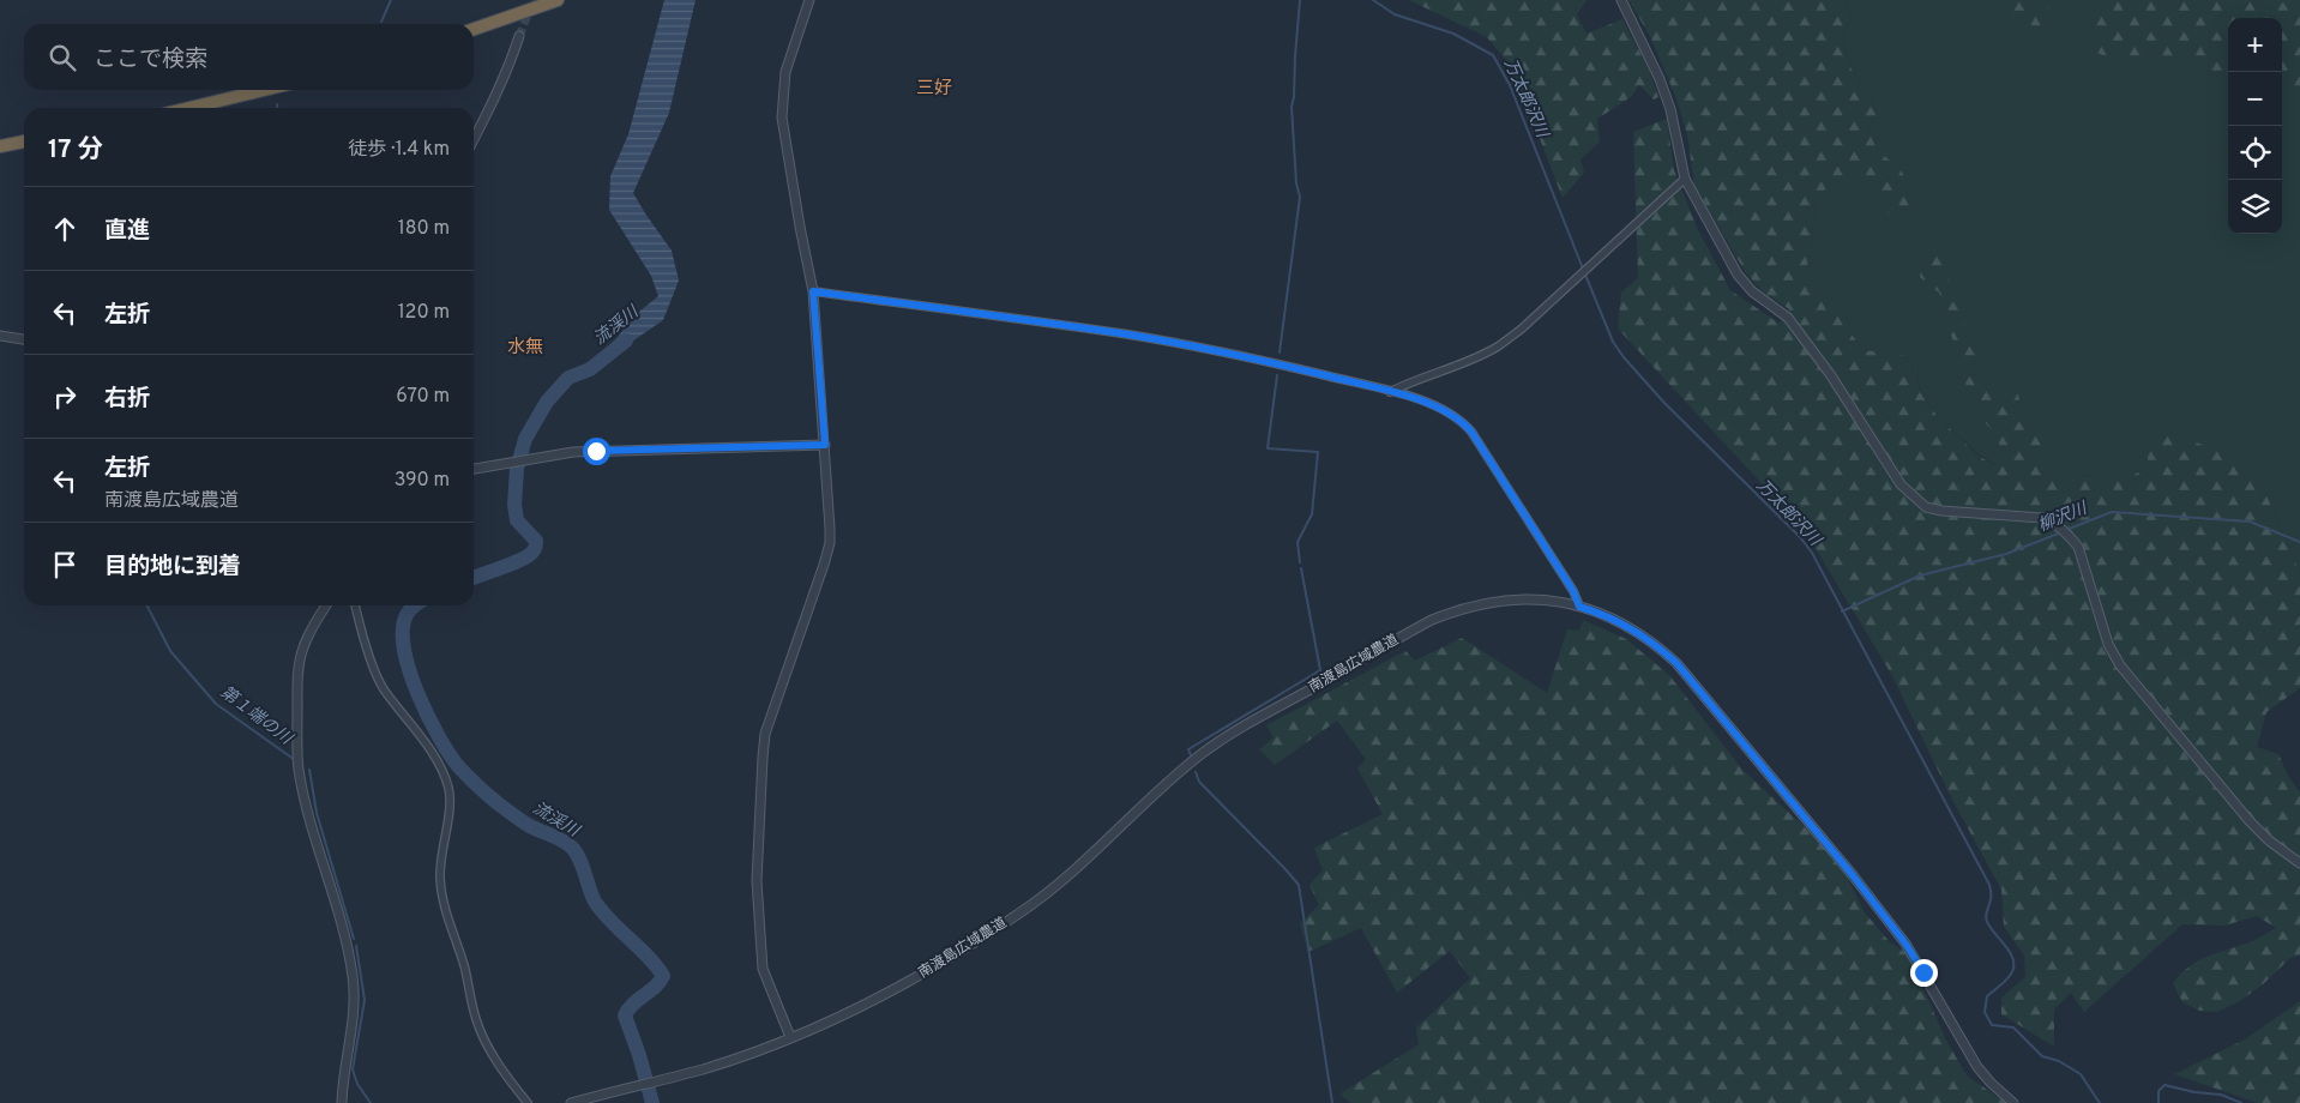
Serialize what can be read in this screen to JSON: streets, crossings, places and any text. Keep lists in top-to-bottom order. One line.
{"streets":{"street":["南渡島広域農道"]},"districts":["三好","水無"],"water":["万太郎沢川","流渓川","柳沢川","第１端の川"],"page":{"map_buttons":["+","−"],"search":"ここで検索","heading":["17 分","徒歩 · 1.4 km"],"list":[["直進","180 m"],["左折","120 m"],["右折","670 m"],["左折","南渡島広域農道","390 m"],"目的地に到着"]}}
